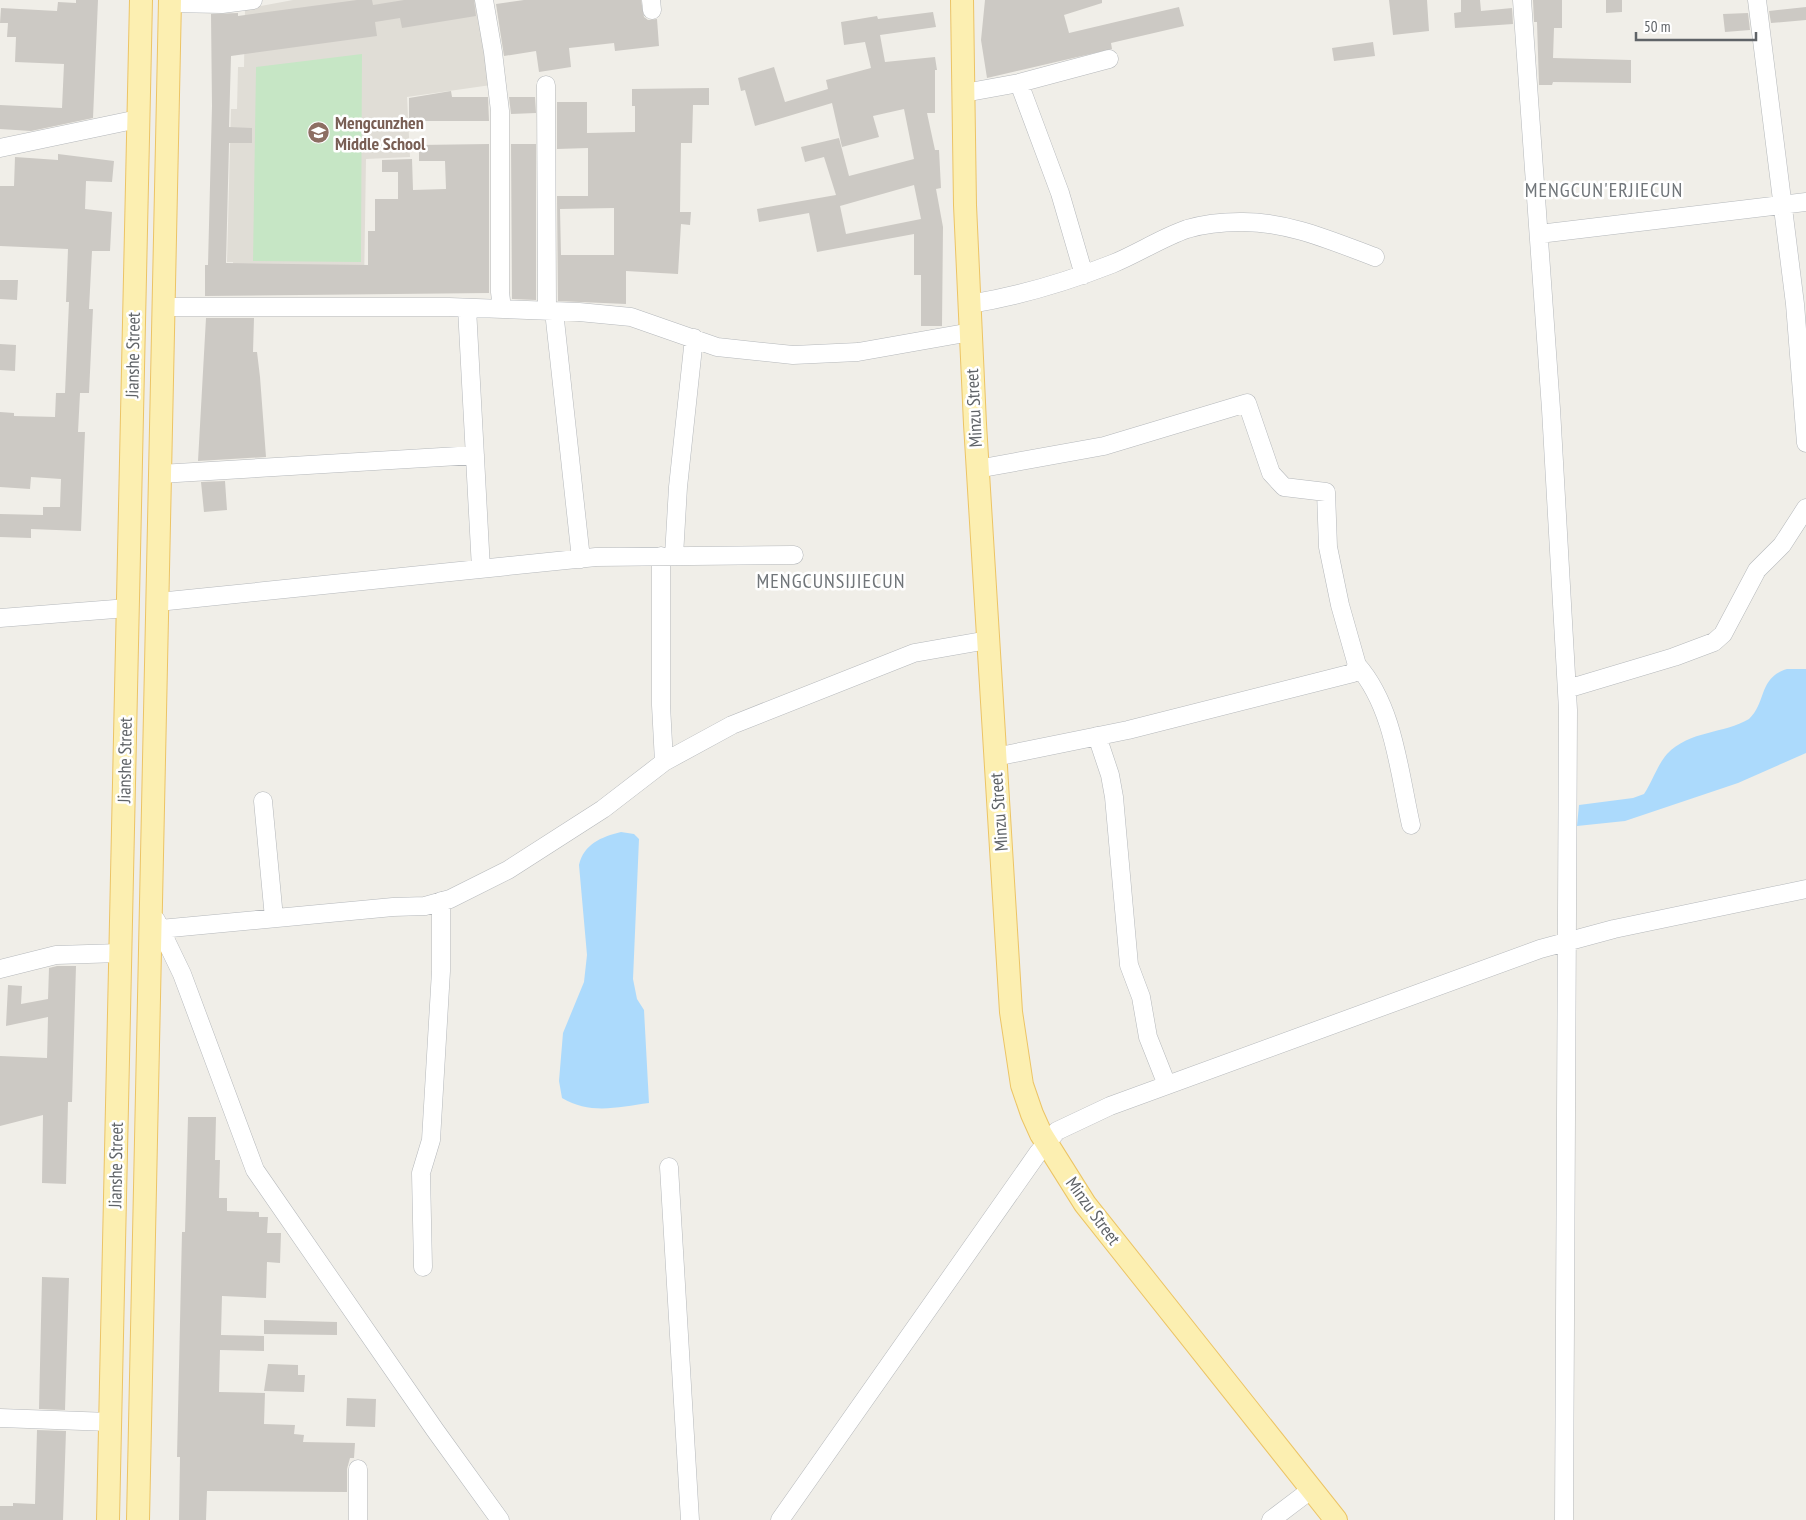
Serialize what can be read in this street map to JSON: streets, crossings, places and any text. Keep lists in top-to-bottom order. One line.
{"streets":{"main road":["Jianshe Street","Minzu Street"]},"districts":["MENGCUN'ERJIECUN","MENGCUNSIJIECUN"],"places":{"school or university":["Mengcunzhen Middle School"]},"scale_bar":"50 m"}
